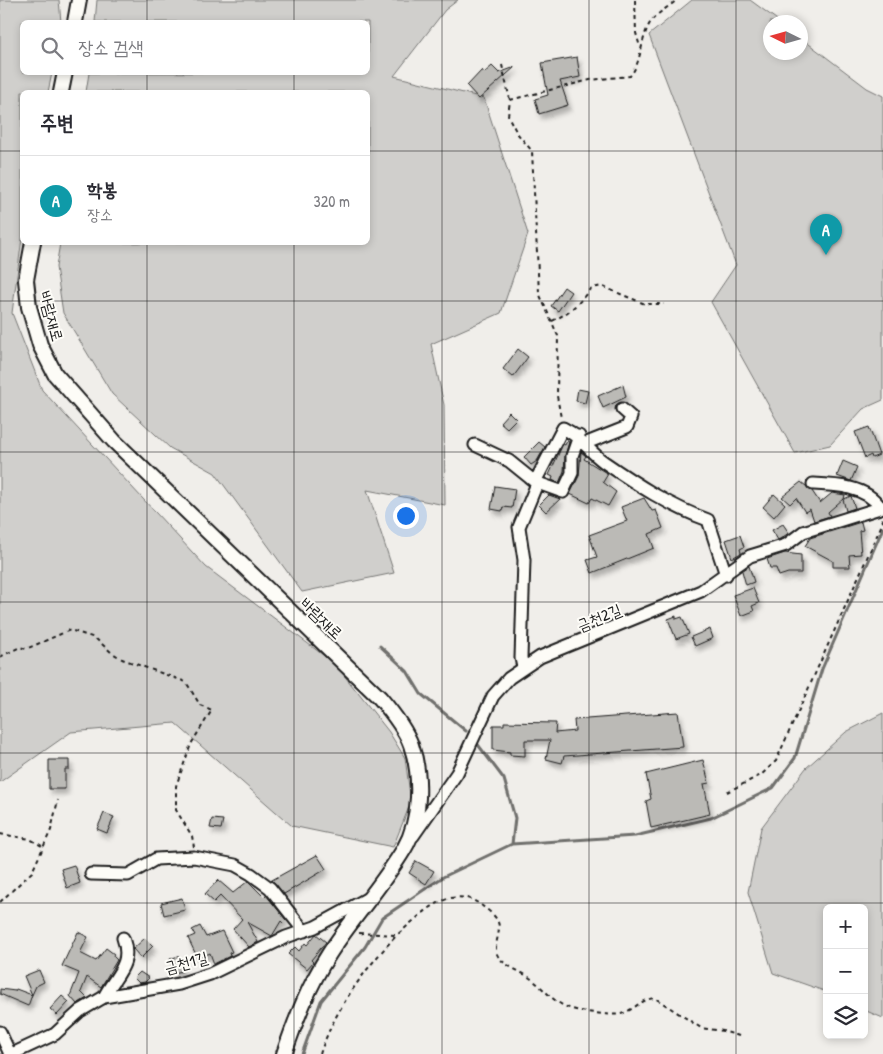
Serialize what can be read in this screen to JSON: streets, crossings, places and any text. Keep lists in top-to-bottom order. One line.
{"streets":{"street":["바람재로","금천2길","금천1길"]},"crossings":[["바람재로","금천2길"],["바람재로","금천1길"]],"north":"left","page":{"search":"장소 검색","heading":"주변","list":[{"mark":"A","name":"학봉","note":"장소","value":"320 m"}],"pins":"A","map_buttons":["+","−"]}}
